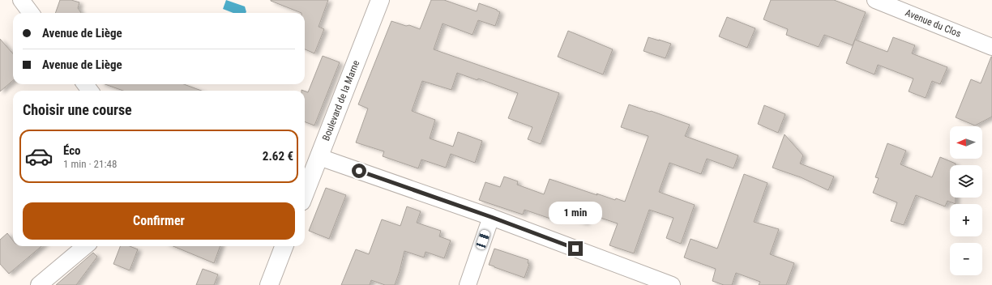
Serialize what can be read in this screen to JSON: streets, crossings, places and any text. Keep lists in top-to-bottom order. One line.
{"streets":{"street":["Avenue du Clos","Boulevard de la Marne"]},"north":"left","page":{"banner":["Avenue de Liège","Avenue de Liège"],"heading":"Choisir une course","map_buttons":["+","−"],"list":[{"name":"Éco","note":"1 min · 21:48","value":"2.62 €"}],"buttons":"Confirmer","bubble":"1 min"}}
